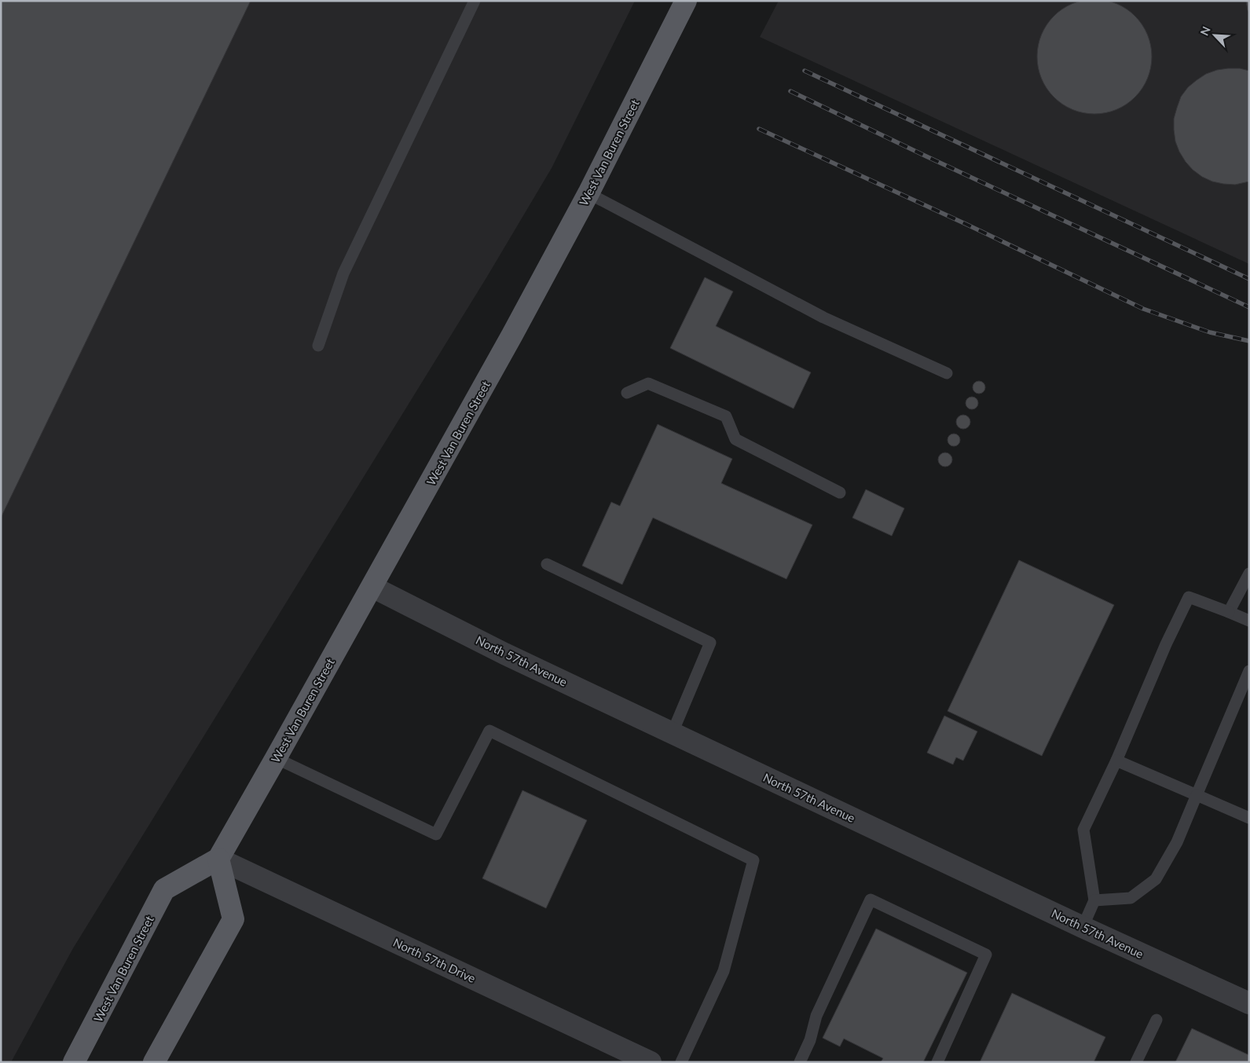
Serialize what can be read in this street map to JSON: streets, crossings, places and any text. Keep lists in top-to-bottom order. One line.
{"streets":{"main road":["West Van Buren Street"],"street":["North 57th Avenue","North 57th Drive"]},"crossings":[["West Van Buren Street","North 57th Avenue"],["West Van Buren Street","North 57th Drive"]],"north":"top left"}
